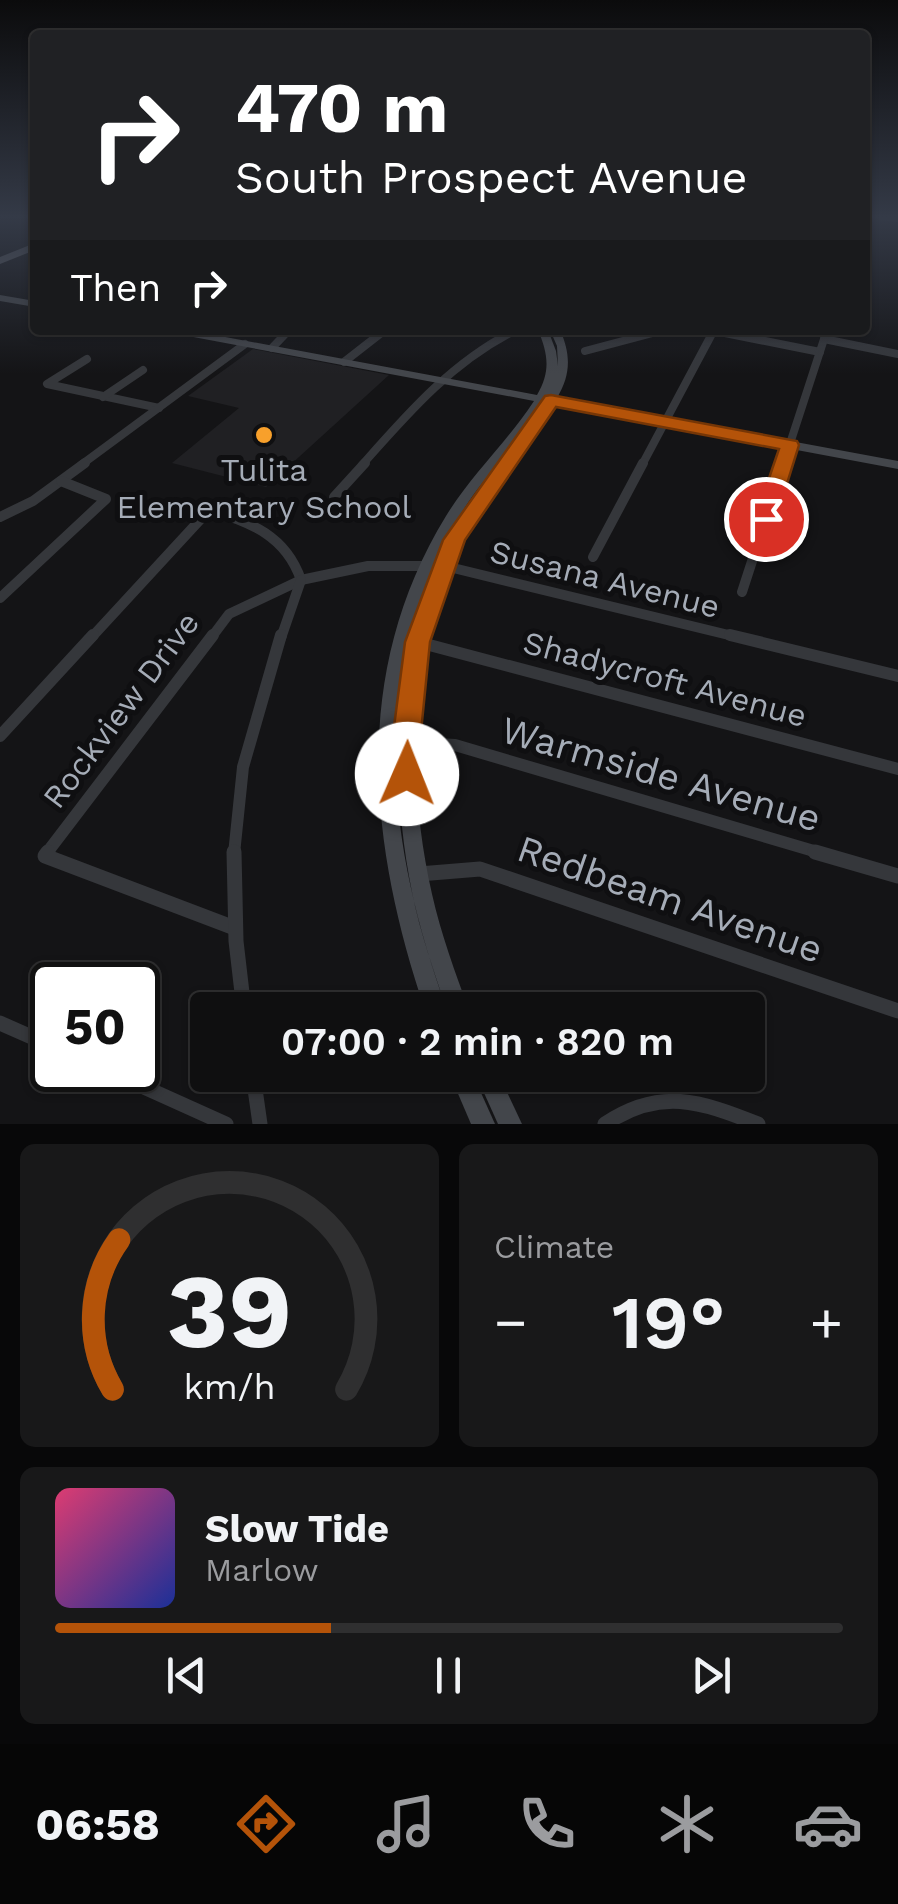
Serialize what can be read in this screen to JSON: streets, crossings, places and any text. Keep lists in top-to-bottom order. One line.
{"streets":{"street":["Susana Avenue","Shadycroft Avenue","Rockview Drive","Warmside Avenue","Redbeam Avenue"]},"crossings":[["Susana Avenue","Rockview Drive"]],"places":["Tulita Elementary School"],"page":{"turn":["470 m","South Prospect Avenue"],"then":"Then","limit":"50","trip":"07:00 · 2 min · 820 m","tile":"Climate","heat":["−","19°","+"],"song":["Slow Tide","Marlow"],"tabs":"06:58","gauge":["39","km/h"]}}
